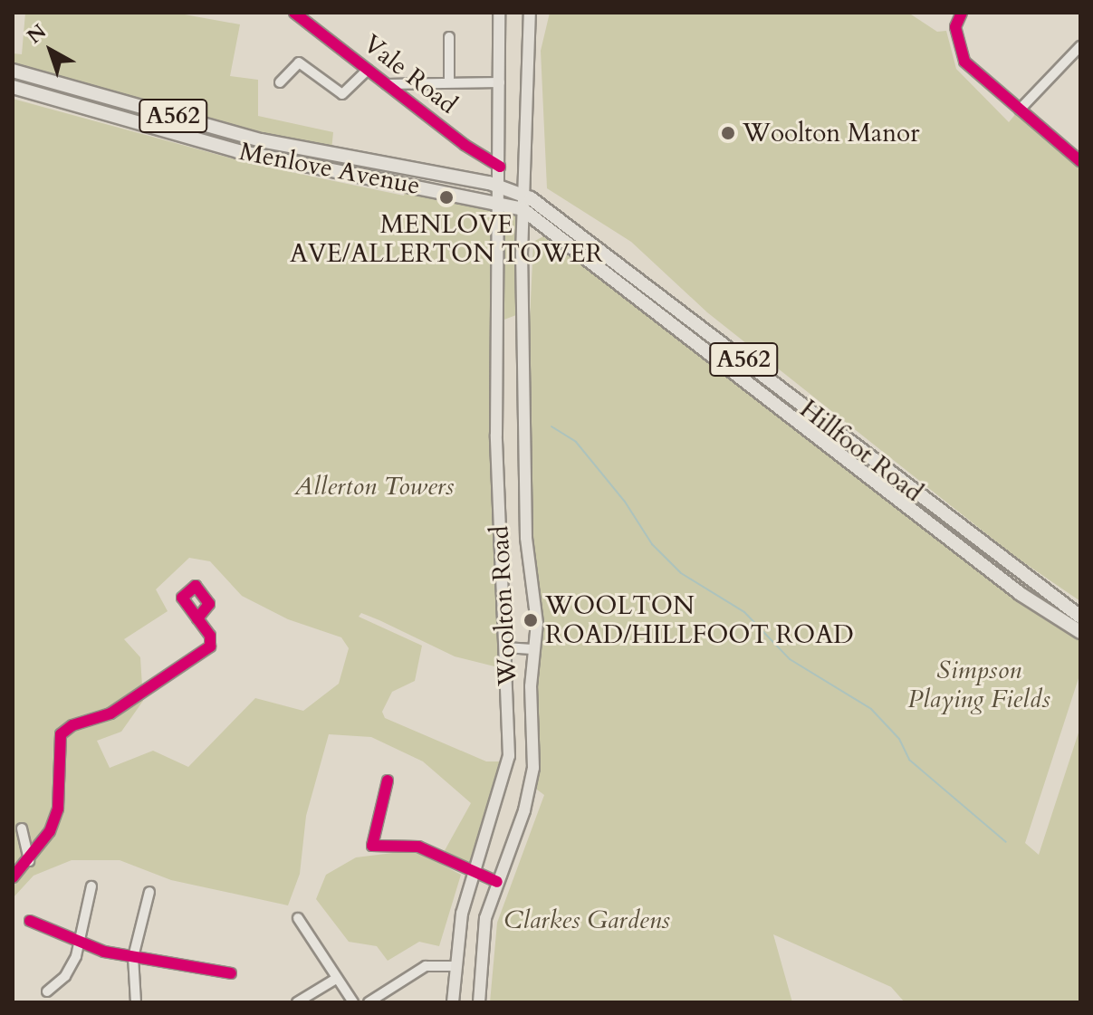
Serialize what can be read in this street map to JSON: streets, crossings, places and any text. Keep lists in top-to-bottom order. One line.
{"streets":{"highway":["A562","Menlove Avenue","Hillfoot Road"],"main road":["Woolton Road"],"street":["Vale Road"]},"crossings":[["Vale Road","Woolton Road"],["Menlove Avenue","Hillfoot Road"],["Menlove Avenue","Woolton Road"],["Hillfoot Road","Woolton Road"]],"parks":["Allerton Towers","Simpson Playing Fields","Clarkes Gardens"],"places":["Woolton Manor","MENLOVE AVE/ALLERTON TOWER","WOOLTON ROAD/HILLFOOT ROAD"],"north":"top left"}
